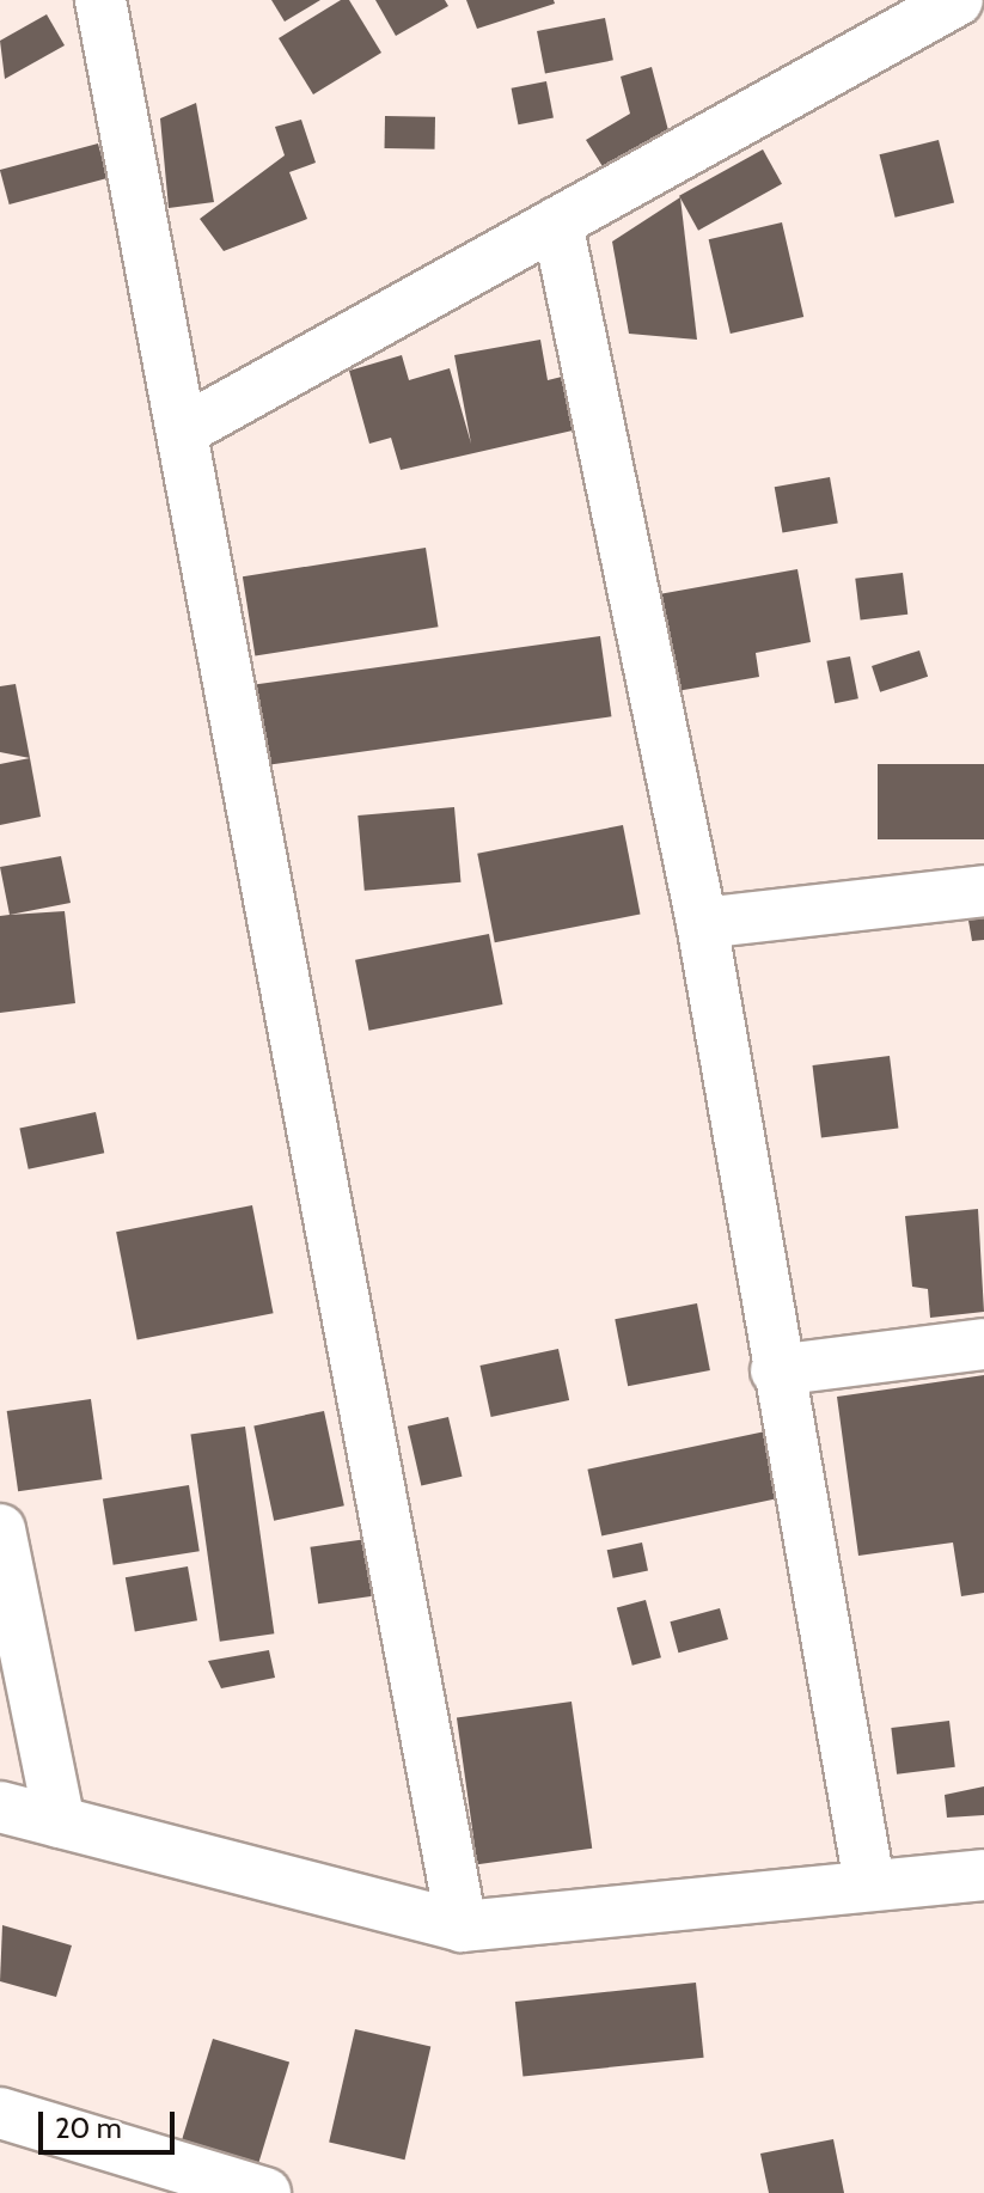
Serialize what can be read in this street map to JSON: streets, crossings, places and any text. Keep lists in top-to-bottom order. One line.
{"scale_bar":"20 m"}
